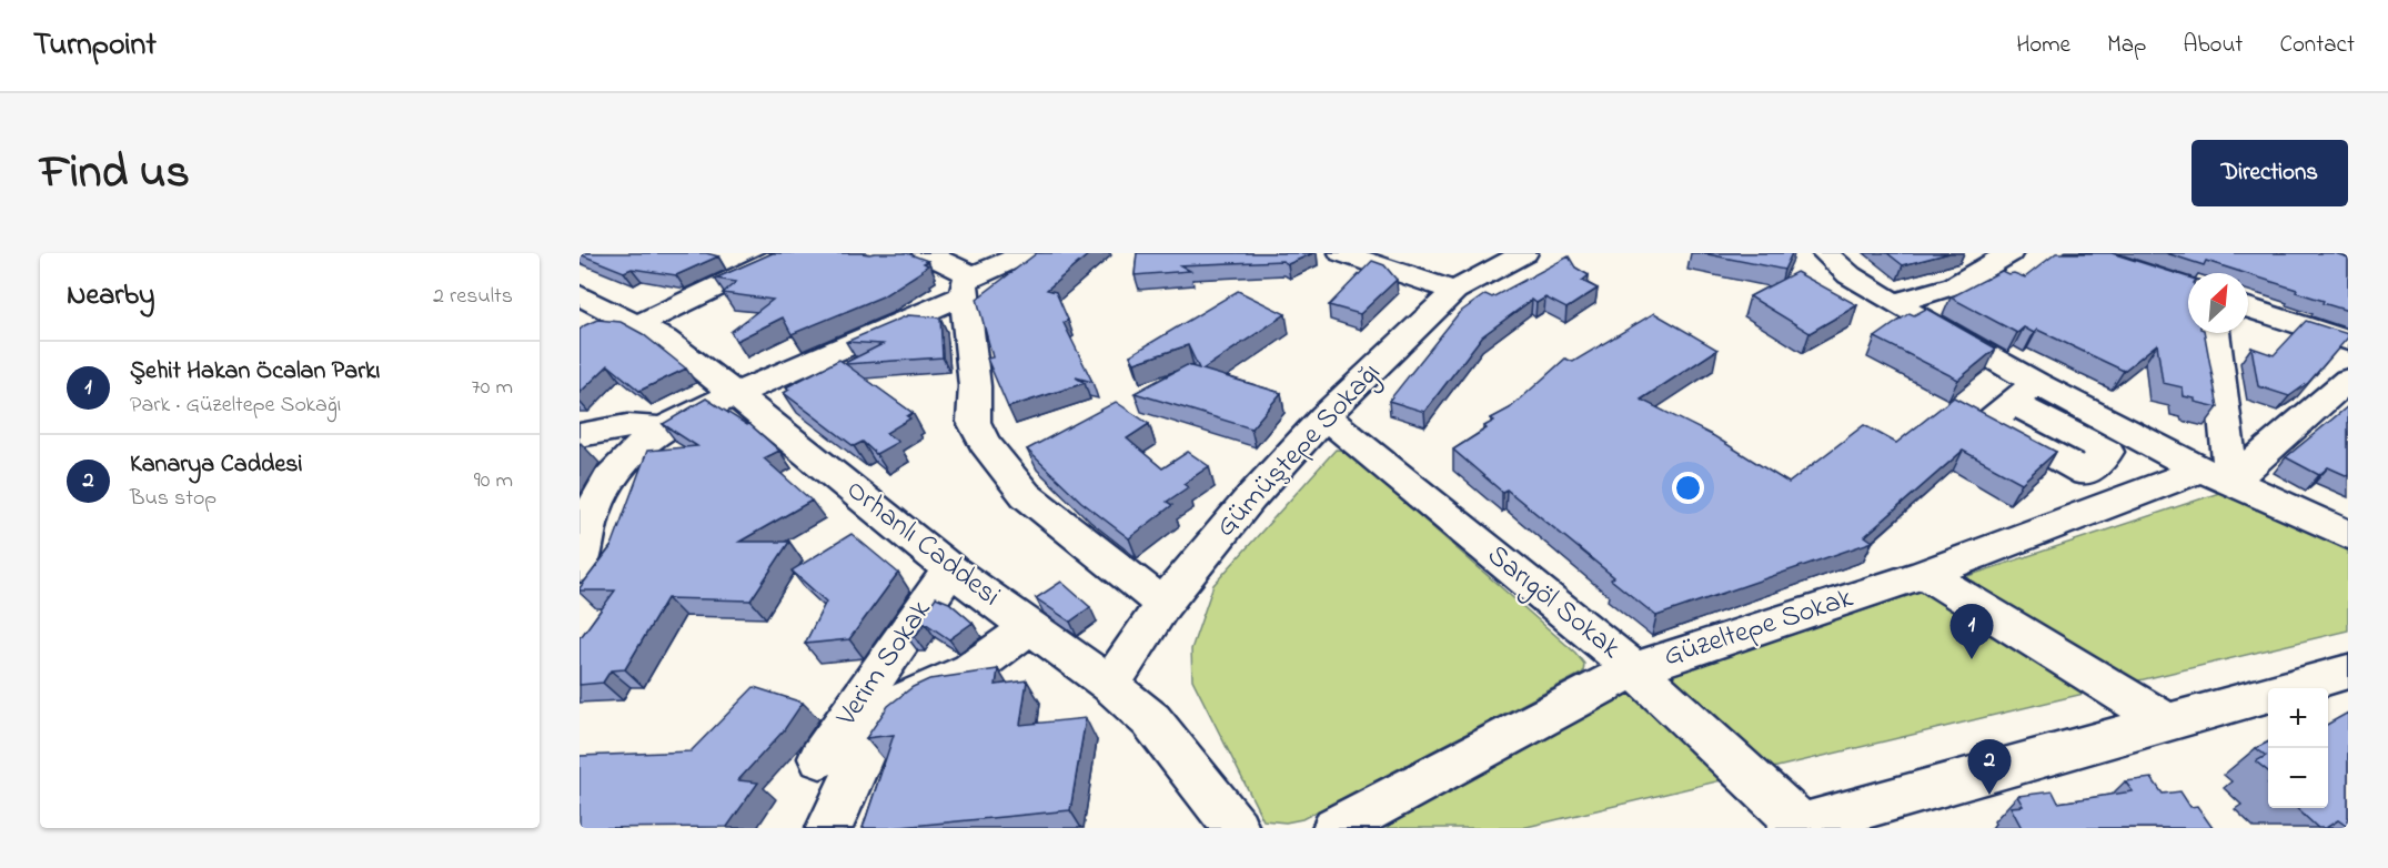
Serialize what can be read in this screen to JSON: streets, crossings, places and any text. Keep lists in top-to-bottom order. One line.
{"streets":{"street":["Gümüştepe Sokağı","Orhanlı Caddesi","Sarıgöl Sokak","Güzeltepe Sokak","Verim Sokak"]},"crossings":[["Gümüştepe Sokağı","Orhanlı Caddesi"],["Gümüştepe Sokağı","Sarıgöl Sokak"],["Orhanlı Caddesi","Verim Sokak"],["Sarıgöl Sokak","Güzeltepe Sokak"]],"north":"top right","page":{"header":"Turnpoint","nav":["Home","Map","About","Contact"],"title":"Find us","buttons":"Directions","heading":["Nearby","2 results"],"list":[{"mark":"1","name":"Şehit Hakan Öcalan Parkı","note":"Park · Güzeltepe Sokağı","value":"70 m"},{"mark":"2","name":"Kanarya Caddesi","note":"Bus stop","value":"90 m"}],"pins":["1","2"],"map_buttons":["+","−"]}}
